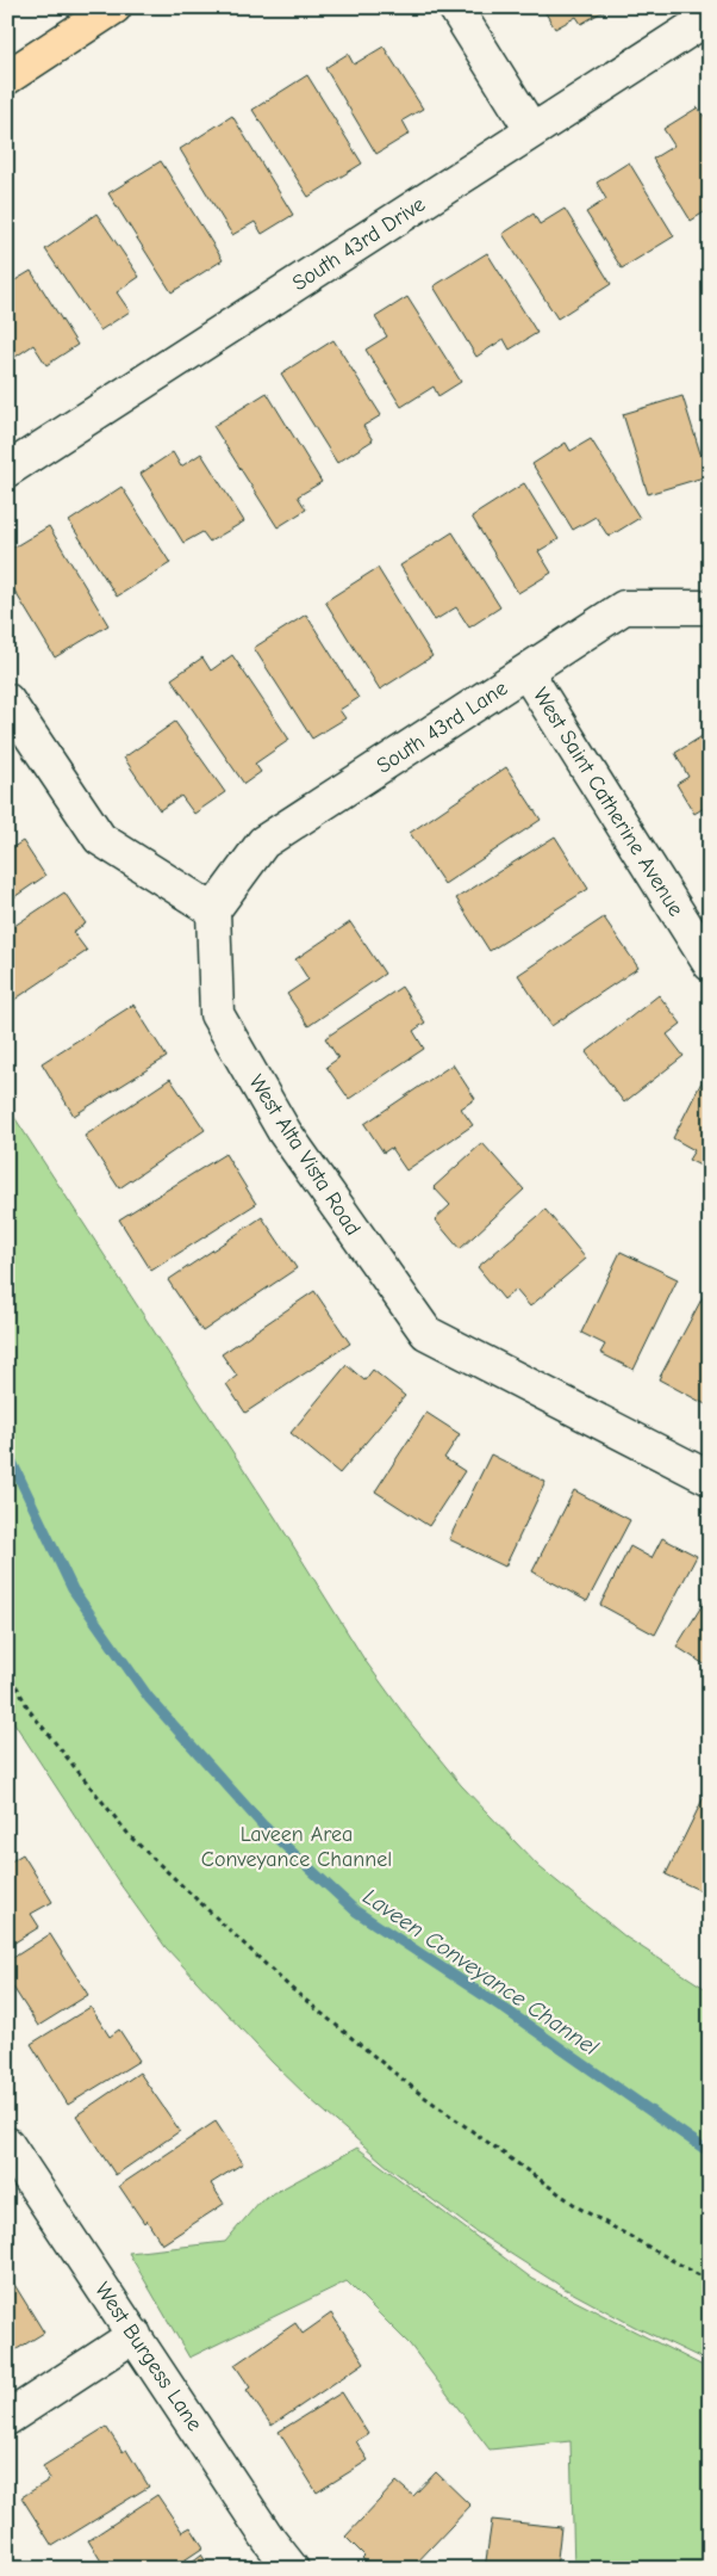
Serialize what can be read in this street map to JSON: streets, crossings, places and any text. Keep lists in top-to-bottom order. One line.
{"streets":{"street":["South 43rd Drive","South 43rd Lane","West Saint Catherine Avenue","West Alta Vista Road","West Burgess Lane"]},"crossings":[["South 43rd Lane","West Saint Catherine Avenue"],["South 43rd Lane","West Alta Vista Road"]],"water":["Laveen Conveyance Channel"],"parks":["Laveen Area Conveyance Channel"]}
